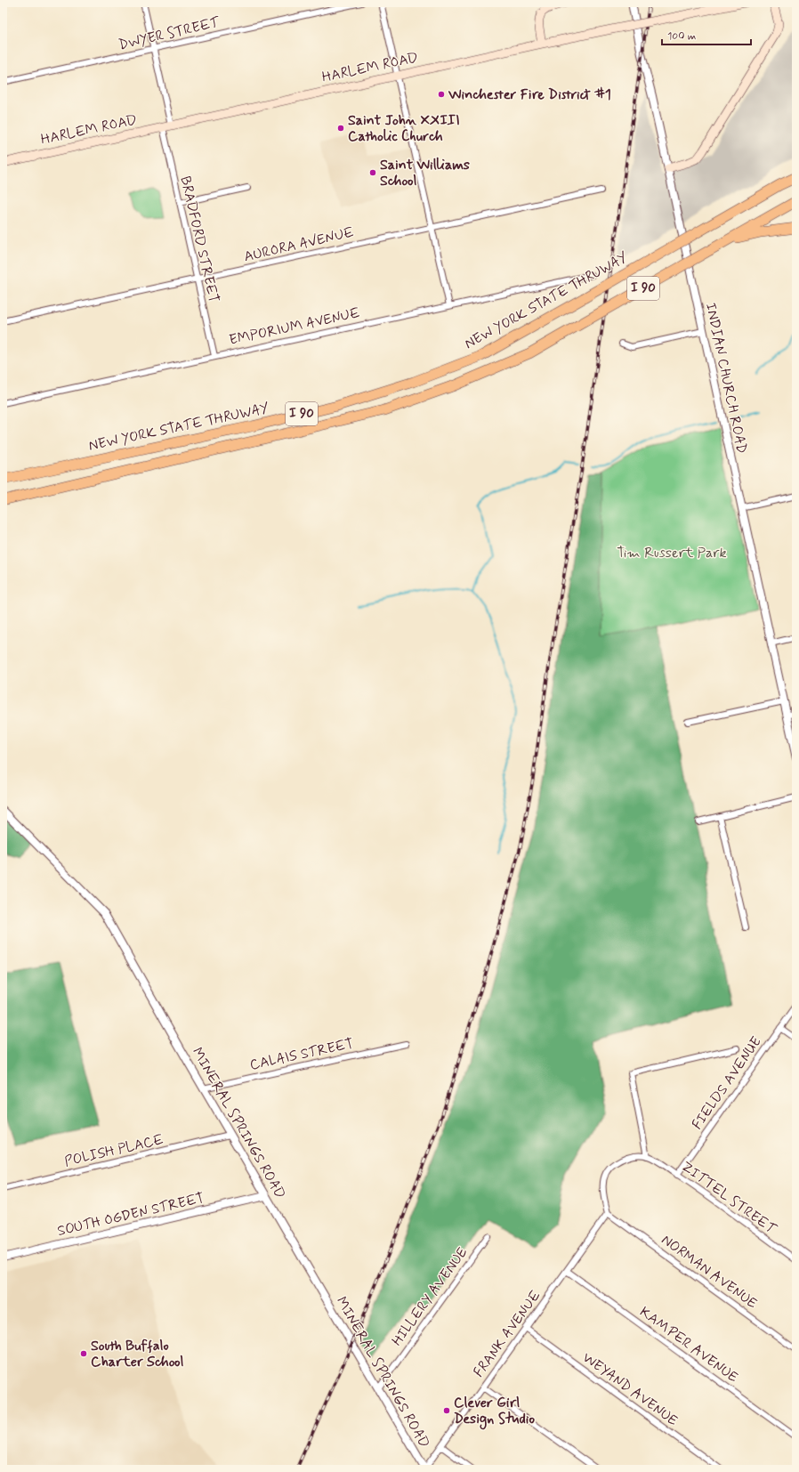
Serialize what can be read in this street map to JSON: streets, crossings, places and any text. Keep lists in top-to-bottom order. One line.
{"streets":{"highway":["I 90","NEW YORK STATE THRUWAY"],"main road":["HARLEM ROAD"],"street":["DWYER STREET","BRADFORD STREET","AURORA AVENUE","EMPORIUM AVENUE","INDIAN CHURCH ROAD","CALAIS STREET","FIELDS AVENUE","MINERAL SPRINGS ROAD","POLISH PLACE","ZITTEL STREET","SOUTH OGDEN STREET","NORMAN AVENUE","HILLERY AVENUE","FRANK AVENUE","KAMPER AVENUE","WEYAND AVENUE"]},"crossings":[["DWYER STREET","BRADFORD STREET"],["HARLEM ROAD","BRADFORD STREET"],["BRADFORD STREET","AURORA AVENUE"],["BRADFORD STREET","EMPORIUM AVENUE"],["CALAIS STREET","MINERAL SPRINGS ROAD"],["FIELDS AVENUE","ZITTEL STREET"],["MINERAL SPRINGS ROAD","POLISH PLACE"],["MINERAL SPRINGS ROAD","SOUTH OGDEN STREET"],["MINERAL SPRINGS ROAD","HILLERY AVENUE"],["MINERAL SPRINGS ROAD","FRANK AVENUE"],["NORMAN AVENUE","FRANK AVENUE"],["FRANK AVENUE","KAMPER AVENUE"],["FRANK AVENUE","WEYAND AVENUE"]],"parks":["Tim Russert Park"],"places":["Winchester Fire District #1","Saint John XXIII Catholic Church","Saint Williams School","South Buffalo Charter School","Clever Girl Design Studio"],"scale_bar":"100 m"}
